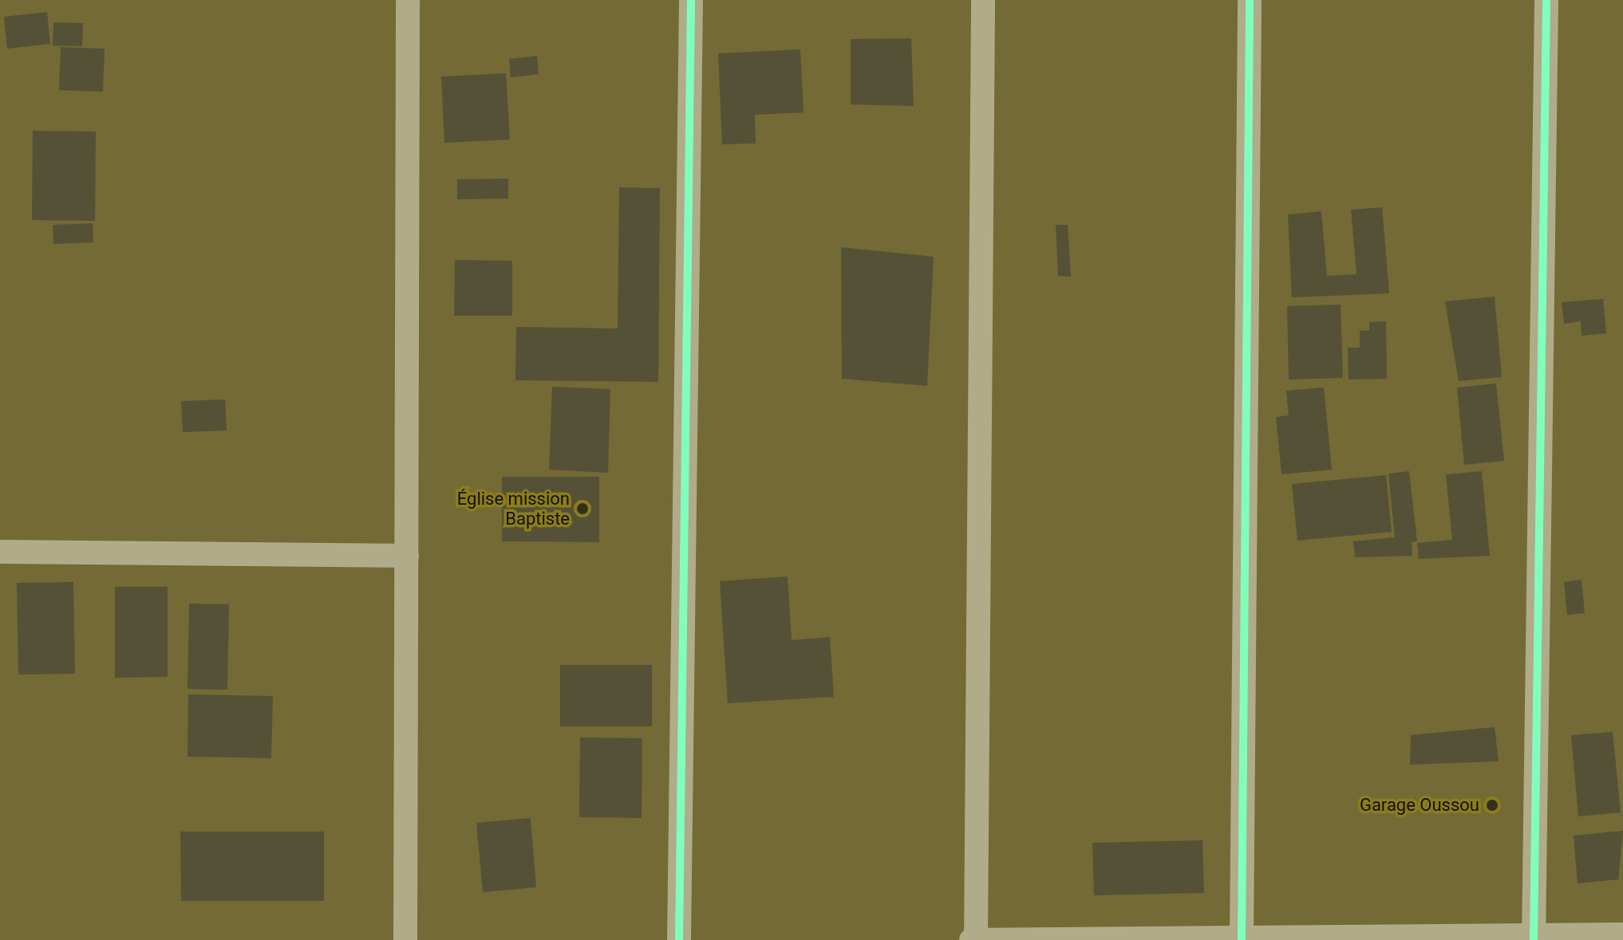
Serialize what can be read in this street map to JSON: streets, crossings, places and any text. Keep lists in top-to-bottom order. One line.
{"places":["Église mission Baptiste","Garage Oussou"]}
